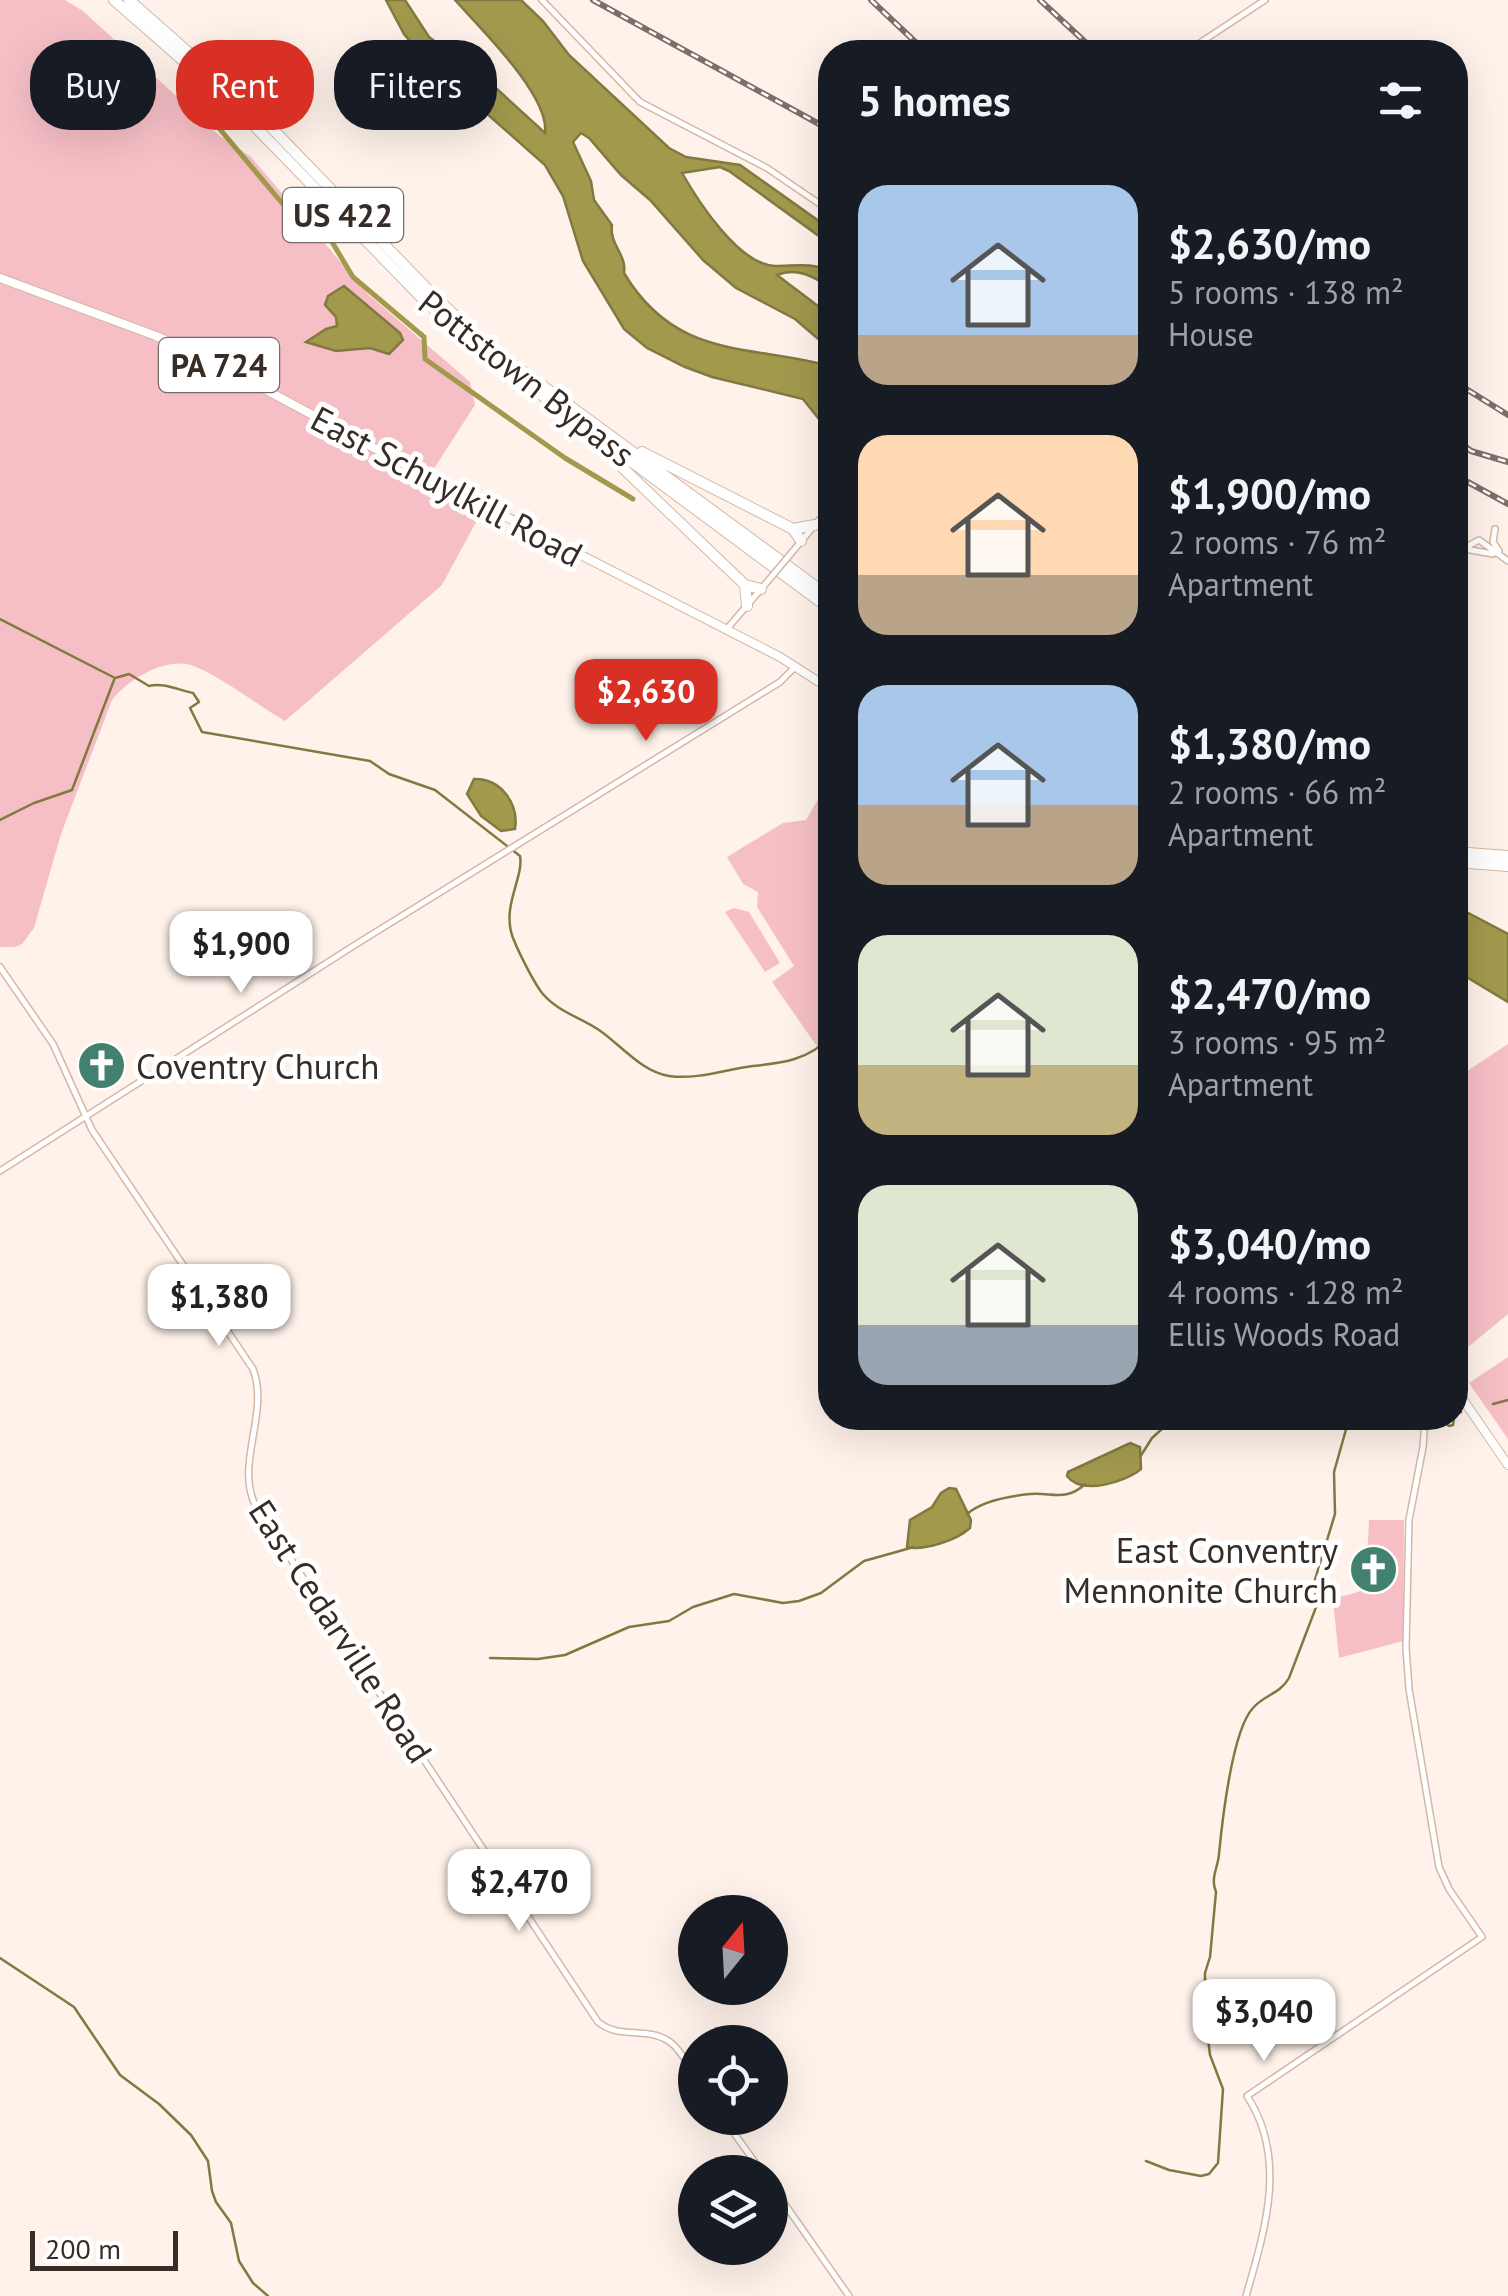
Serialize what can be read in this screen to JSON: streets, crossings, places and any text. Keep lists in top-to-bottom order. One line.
{"streets":{"highway":["US 422","Pottstown Bypass"],"main road":["PA 724","East Schuylkill Road"],"street":["East Cedarville Road"]},"places":{"church":["Coventry Church","East Conventry Mennonite Church"]},"scale_bar":"200 m","north":"top","page":{"chip":["Buy","Rent","Filters"],"heading":"5 homes","list":[{"name":"$2,630/mo","note":"5 rooms · 138 m² · House"},{"name":"$1,900/mo","note":"2 rooms · 76 m² · Apartment"},{"name":"$1,380/mo","note":"2 rooms · 66 m² · Apartment"},{"name":"$2,470/mo","note":"3 rooms · 95 m² · Apartment"},{"name":"$3,040/mo","note":"4 rooms · 128 m² · Ellis Woods Road"}],"price":["$2,630","$1,900","$1,380","$2,470","$3,040"],"scale":"200 m"}}
